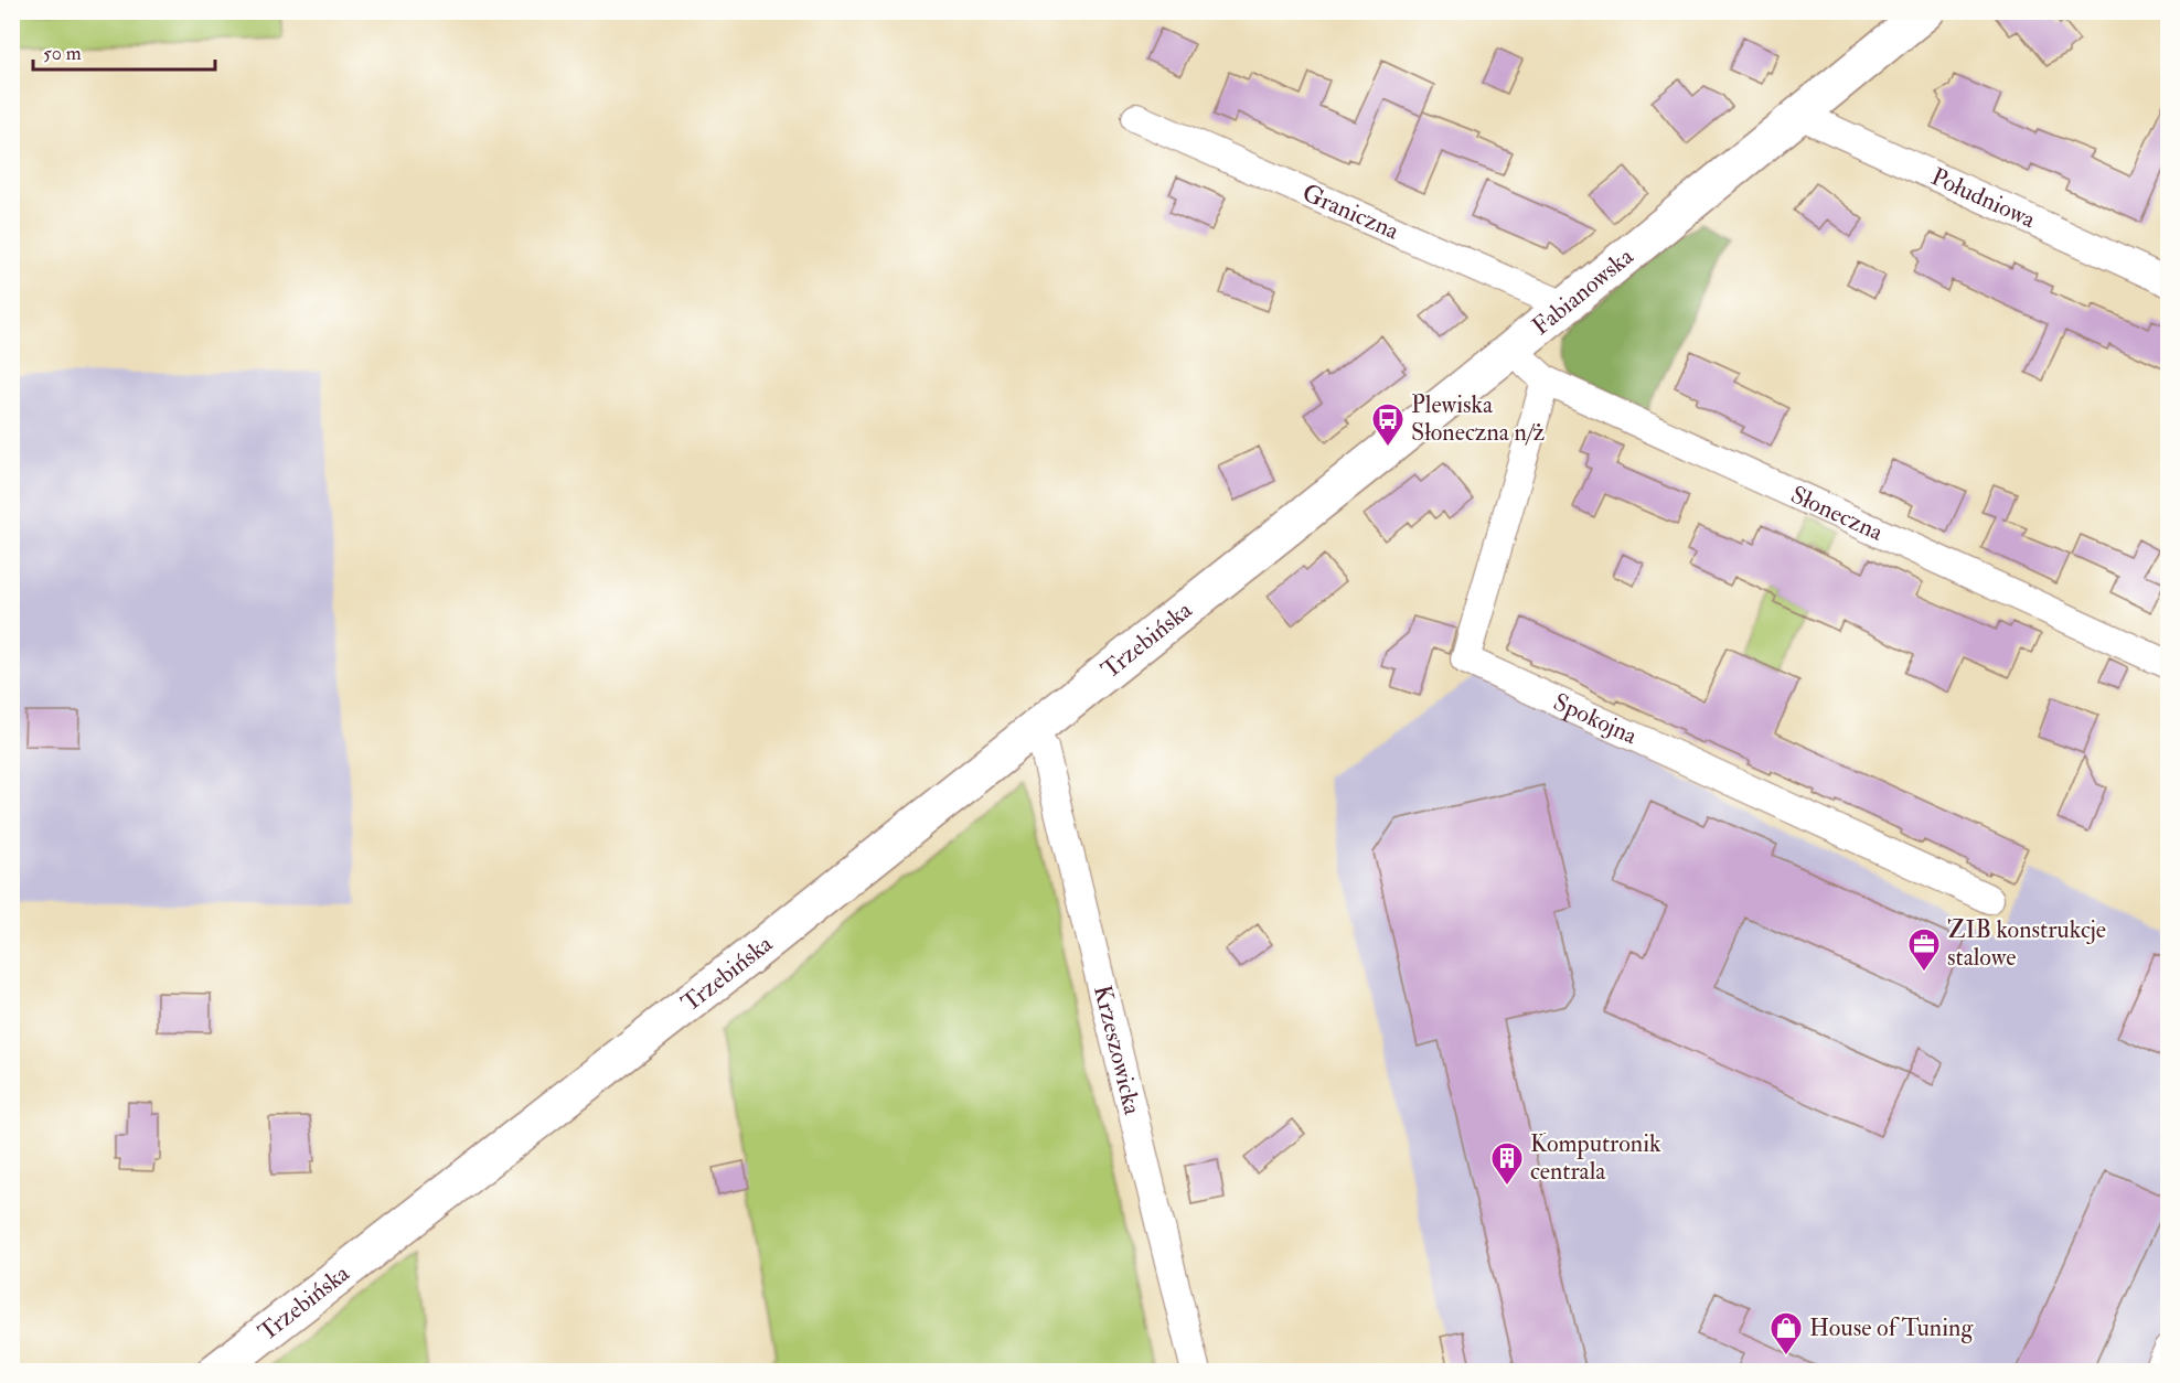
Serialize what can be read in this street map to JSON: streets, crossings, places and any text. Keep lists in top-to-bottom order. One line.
{"streets":{"street":["Południowa","Graniczna","Fabianowska","Słoneczna","Trzebińska","Spokojna","Krzeszowicka"]},"crossings":[["Południowa","Fabianowska"],["Graniczna","Fabianowska"],["Fabianowska","Słoneczna"],["Fabianowska","Trzebińska"],["Słoneczna","Spokojna"],["Trzebińska","Krzeszowicka"]],"places":{"bus stop":["Plewiska Słoneczna n/ż"],"office":["ZIB konstrukcje stalowe"],"building":["Komputronik centrala"],"shop":["House of Tuning"]},"scale_bar":"50 m"}
